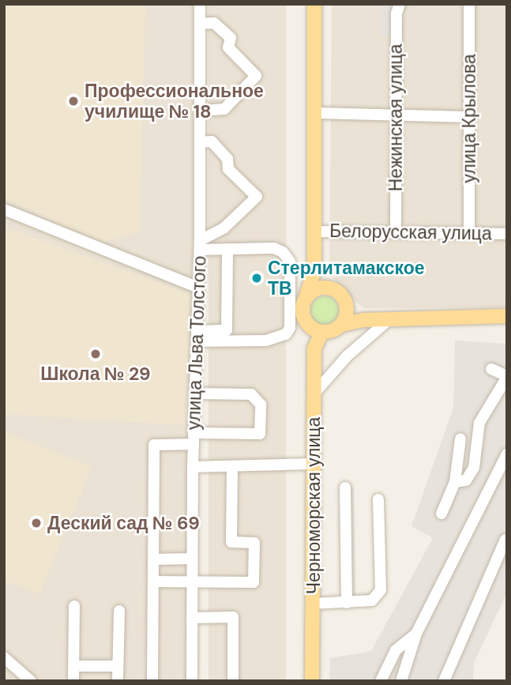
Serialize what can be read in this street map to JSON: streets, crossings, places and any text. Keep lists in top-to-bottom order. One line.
{"streets":{"main road":["Черноморская улица"],"street":["Нежинская улица","улица Крылова","Белорусская улица","улица Льва Толстого"]},"crossings":[["Нежинская улица","Белорусская улица"],["улица Крылова","Белорусская улица"]],"places":["Профессиональное училище № 18","Стерлитамакское ТВ","Школа № 29","Деский сад № 69"]}
